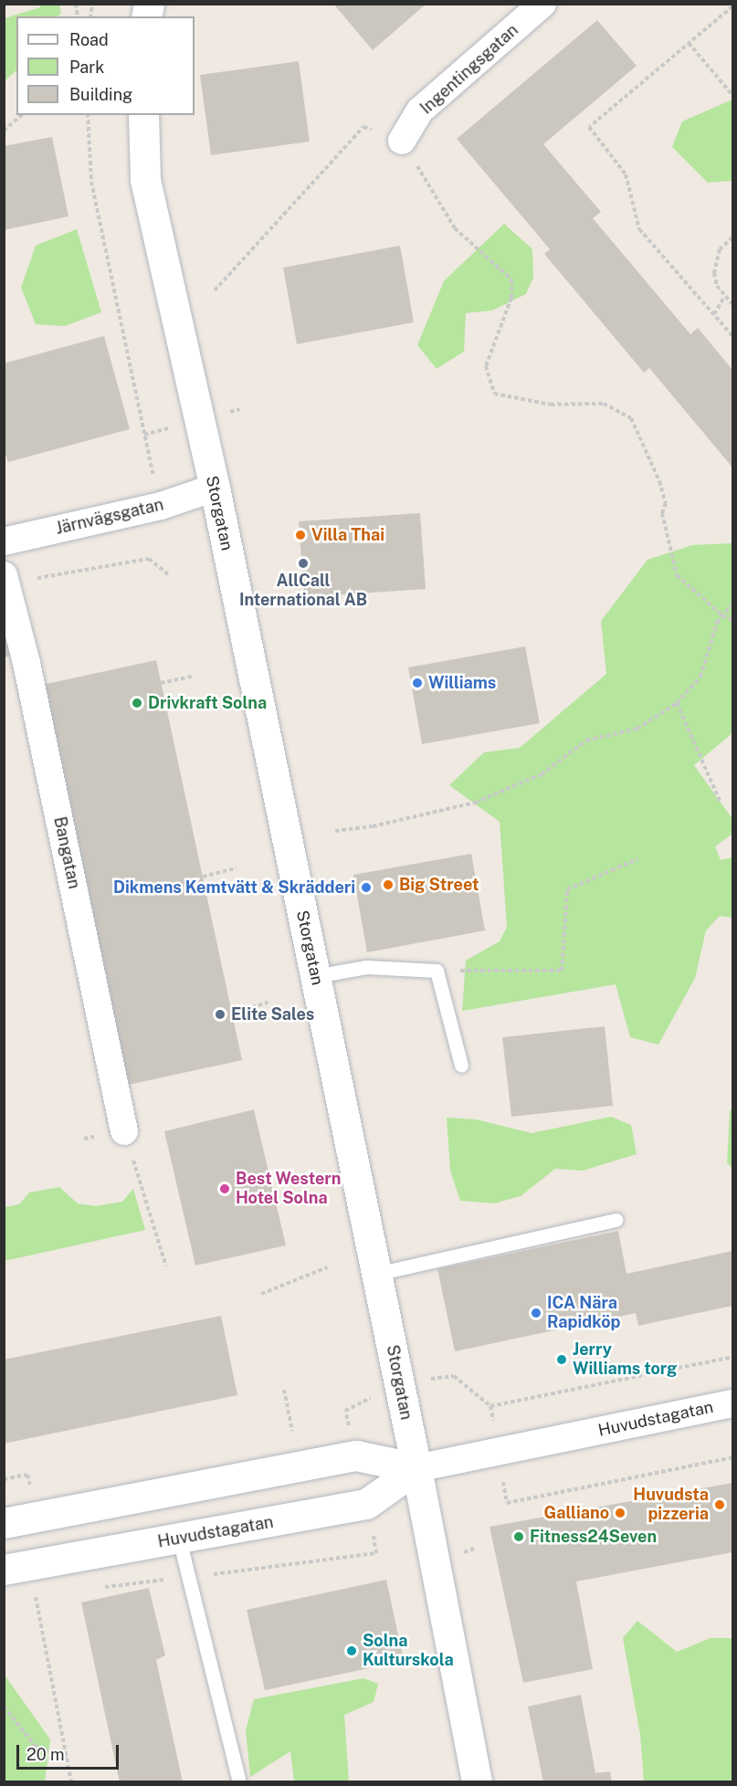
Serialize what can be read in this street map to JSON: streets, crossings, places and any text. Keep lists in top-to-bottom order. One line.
{"streets":{"street":["Ingentingsgatan","Storgatan","Järnvägsgatan","Bangatan","Huvudstagatan"]},"crossings":[["Storgatan","Järnvägsgatan"],["Storgatan","Huvudstagatan"]],"places":["Villa Thai","AllCall International AB","Williams","Drivkraft Solna","Big Street","Dikmens Kemtvätt & Skrädderi","Elite Sales","Best Western Hotel Solna","ICA Nära Rapidköp","Jerry Williams torg","Huvudsta pizzeria","Galliano","Fitness24Seven","Solna Kulturskola"],"legend":["Road","Park","Building"],"scale_bar":"20 m"}
